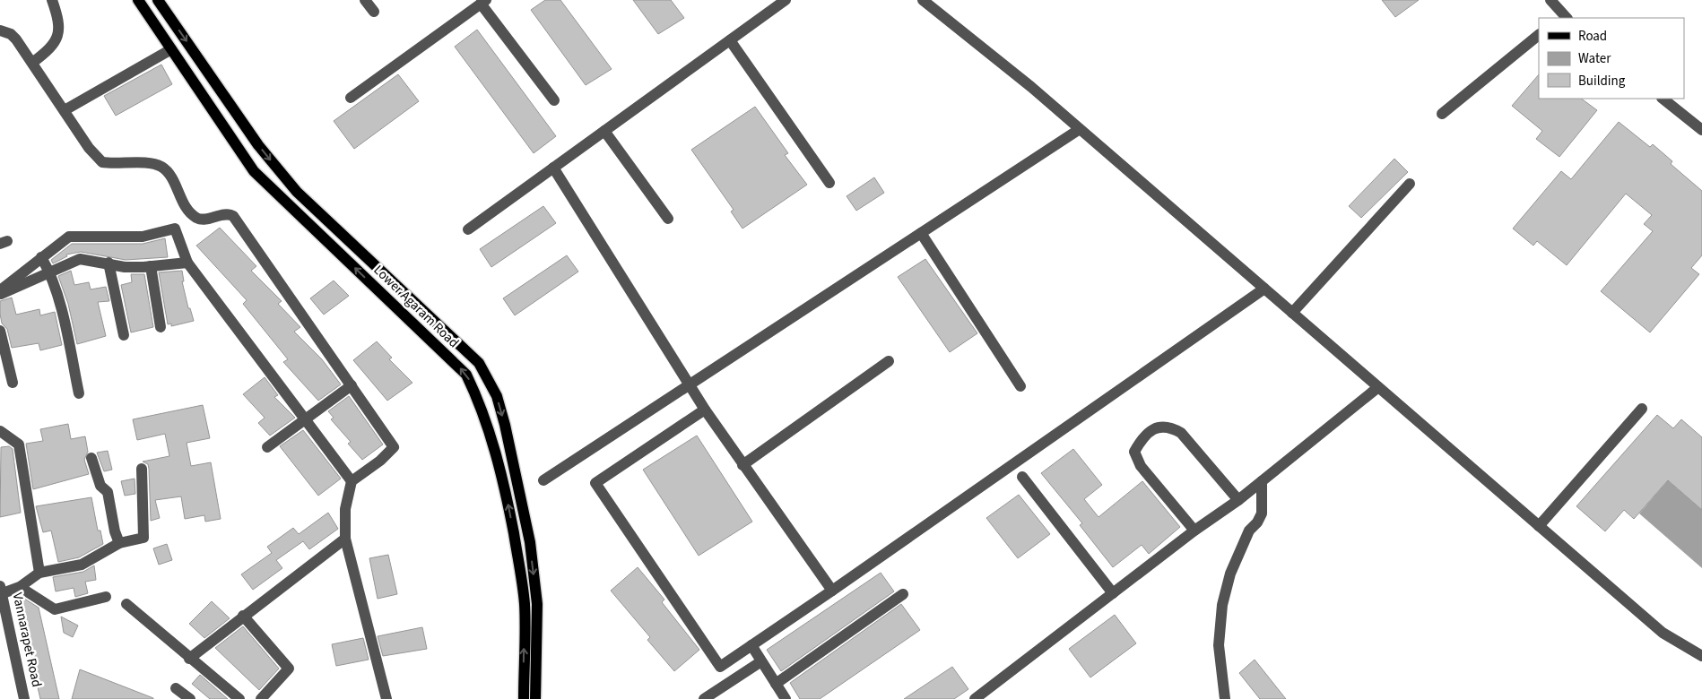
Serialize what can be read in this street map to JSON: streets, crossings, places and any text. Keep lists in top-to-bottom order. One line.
{"streets":{"main road":["Lower Agaram Road"],"street":["Vannarapet Road"]},"legend":["Road","Water","Building"]}
